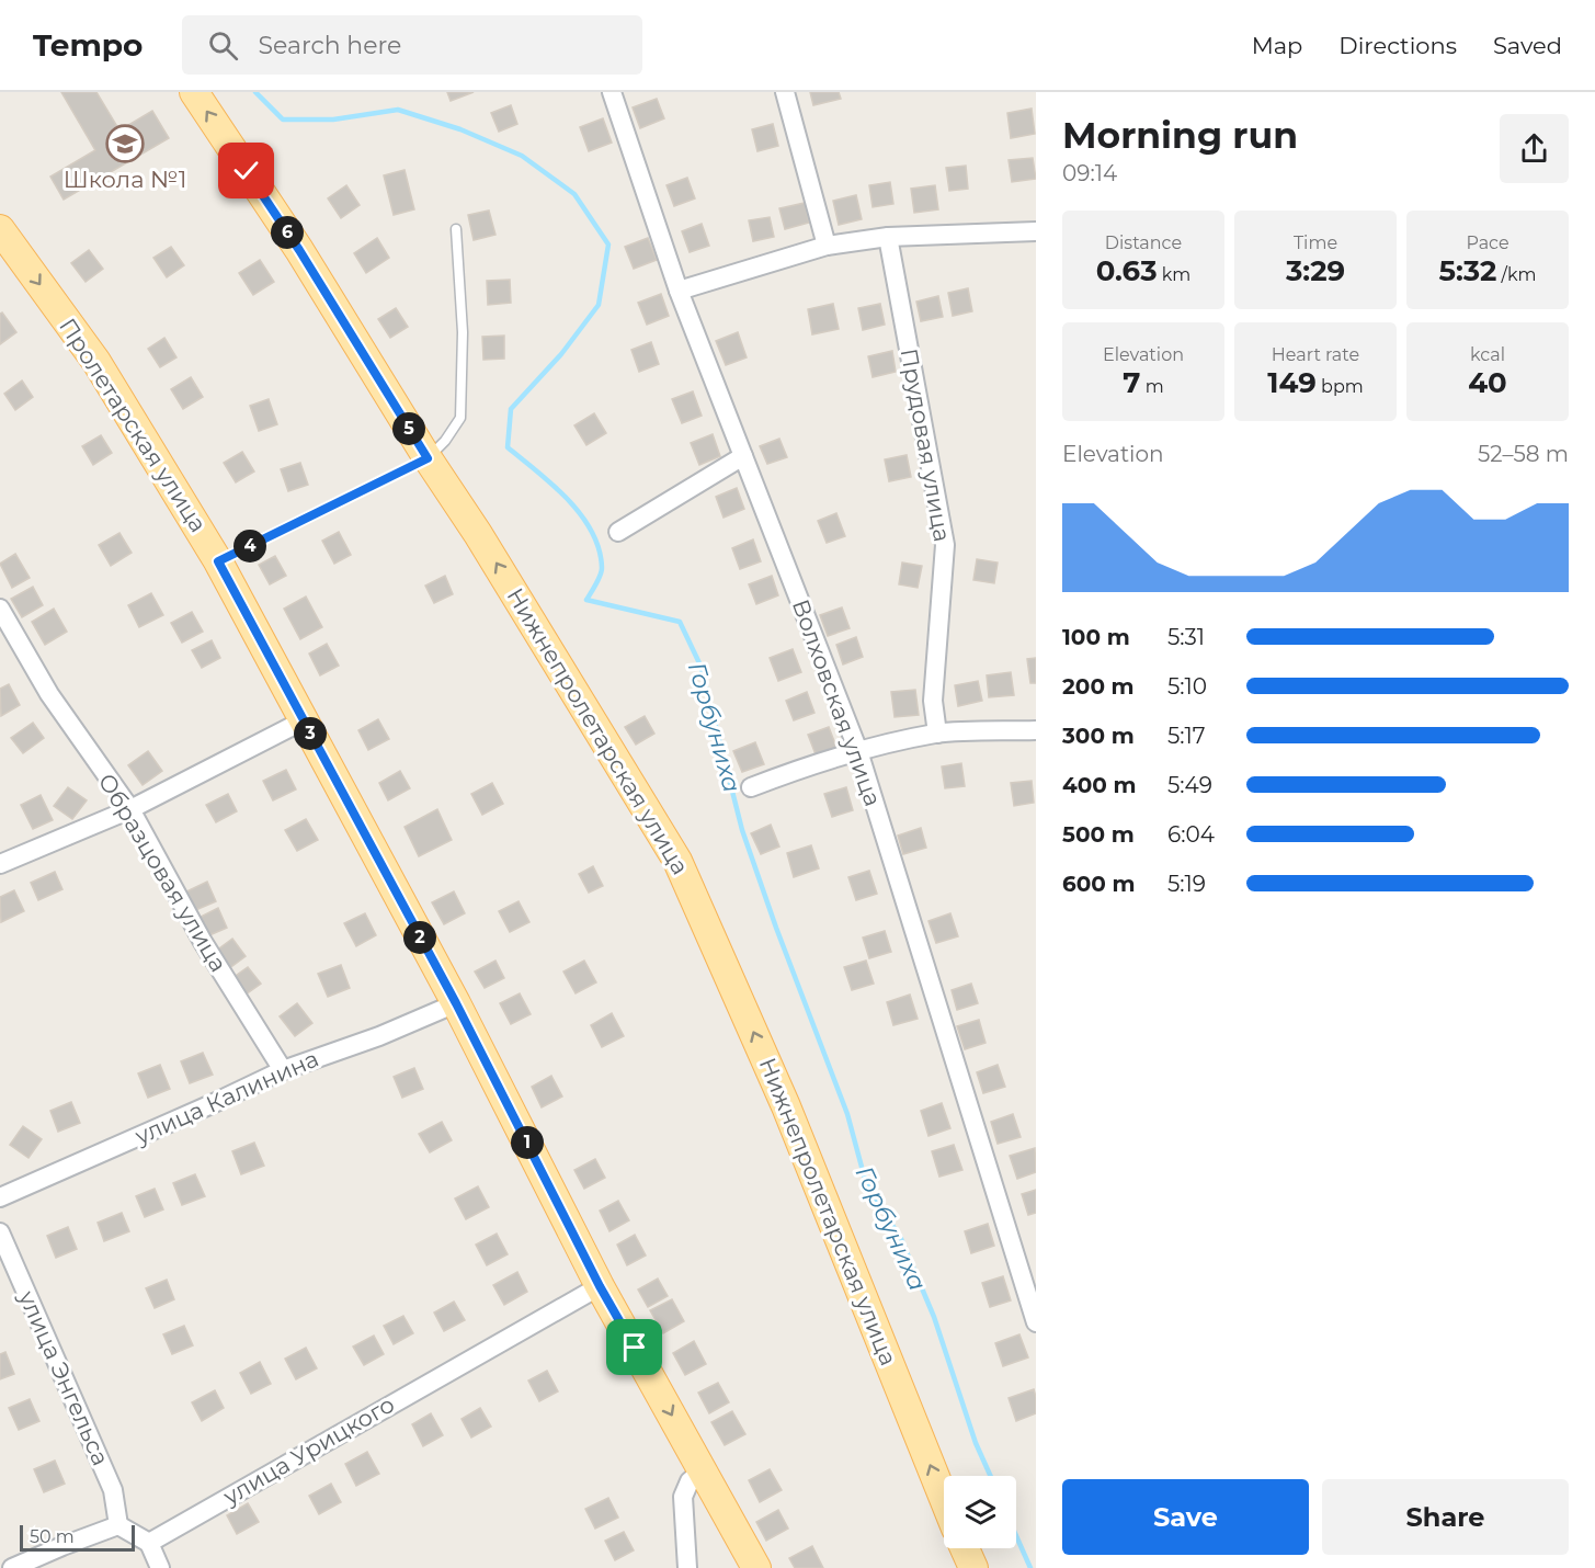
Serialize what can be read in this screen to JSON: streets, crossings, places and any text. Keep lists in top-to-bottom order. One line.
{"streets":{"main road":["Пролетарская улица","Нижнепролетарская улица"],"street":["Прудовая улица","Волховская улица","Образцовая улица","улица Калинина","улица Энгельса","улица Урицкого"]},"crossings":[["Пролетарская улица","улица Калинина"],["Пролетарская улица","улица Урицкого"],["Образцовая улица","улица Калинина"]],"one_way":["Пролетарская улица","Нижнепролетарская улица"],"water":["Горбуниха"],"places":{"school or university":["Школа №1"]},"scale_bar":"50 m","page":{"header":"Tempo","search":"Search here","nav":["Map","Directions","Saved"],"heading":["Morning run","09:14"],"stats":[["Distance","0.63 km"],["Time","3:29"],["Pace","5:32 /km"],["Elevation","7 m"],["Heart rate","149 bpm"],["kcal","40"]],"pins":["6","5","4","3","2","1"],"chart":["Elevation","52–58 m"],"list":[{"name":"100 m","note":"5:31"},{"name":"200 m","note":"5:10"},{"name":"300 m","note":"5:17"},{"name":"400 m","note":"5:49"},{"name":"500 m","note":"6:04"},{"name":"600 m","note":"5:19"}],"buttons":["Save","Share"],"scale":"50 m"}}
